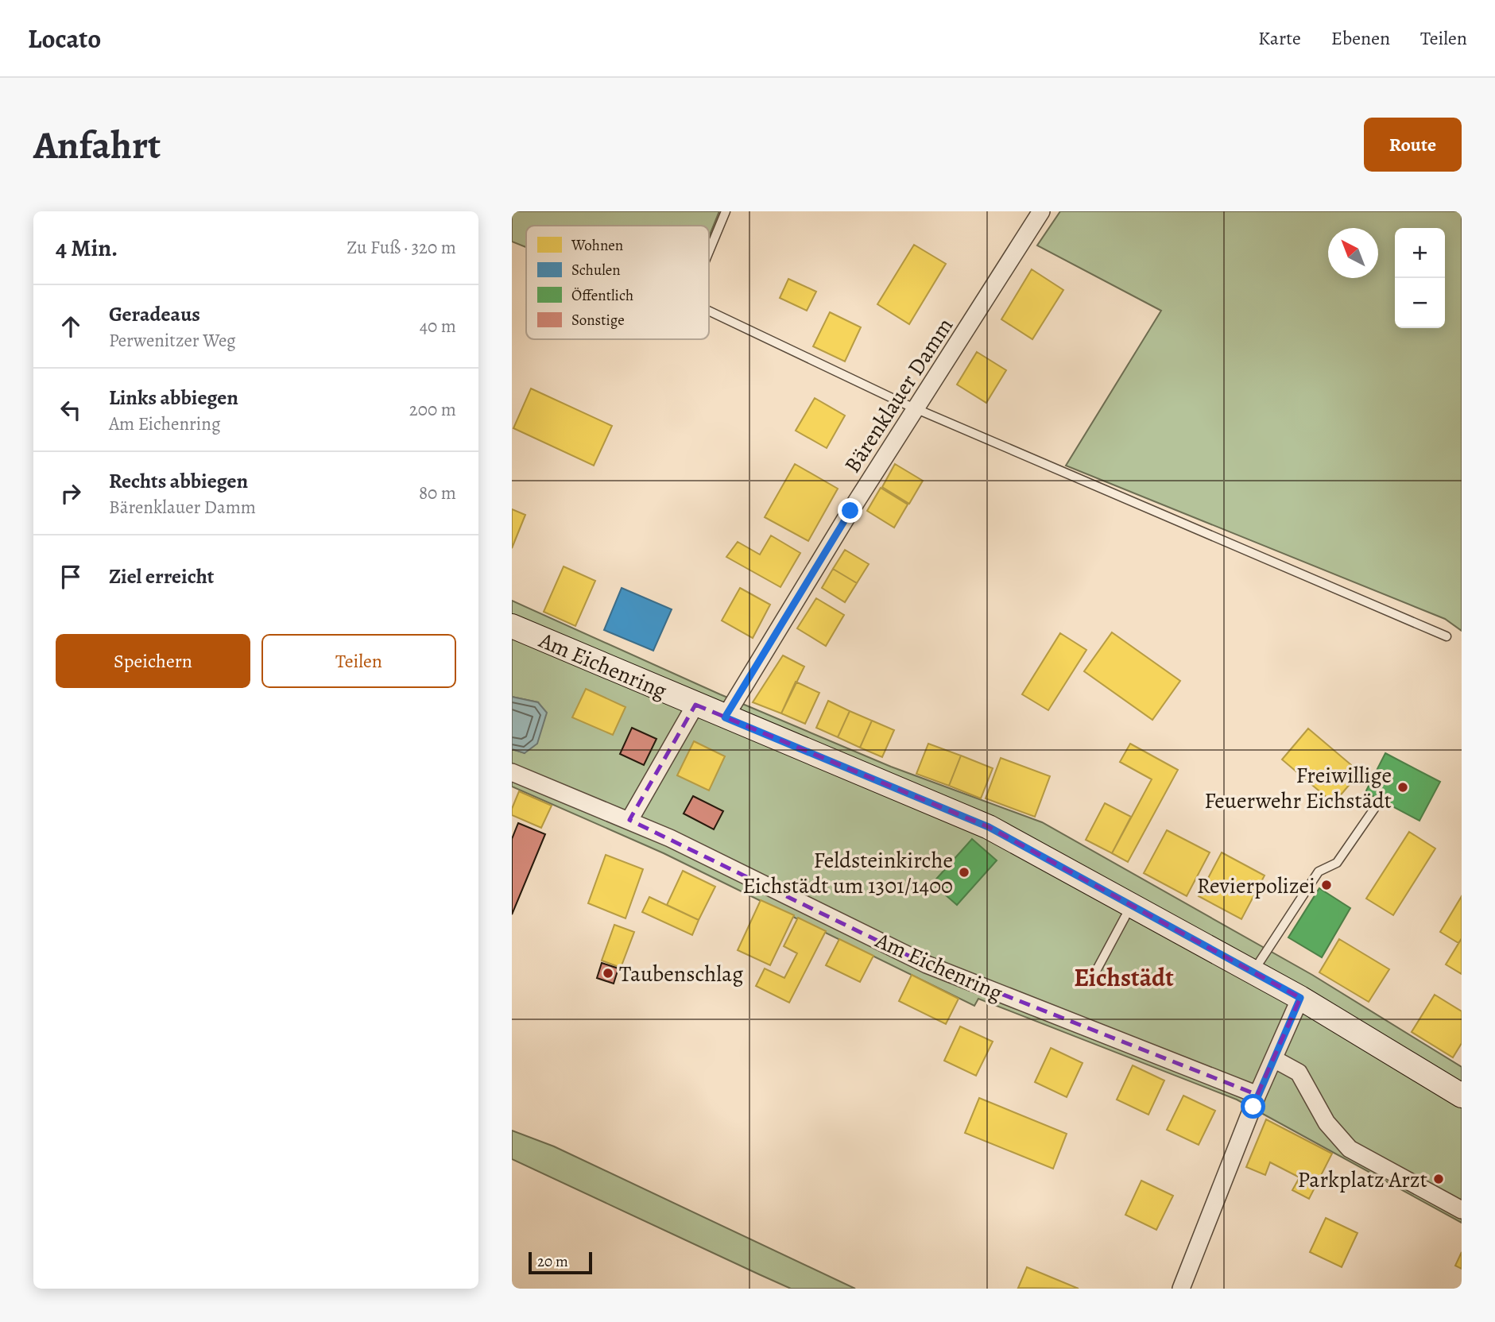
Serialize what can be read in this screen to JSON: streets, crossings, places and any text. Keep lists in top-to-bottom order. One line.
{"streets":{"main road":["Am Eichenring"],"street":["Bärenklauer Damm"]},"crossings":[["Bärenklauer Damm","Am Eichenring"]],"districts":["Eichstädt"],"places":["Freiwillige Feuerwehr Eichstädt","Feldsteinkirche Eichstädt um 1301/1400","Revierpolizei","Taubenschlag","Parkplatz Arzt"],"legend":["Wohnen","Schulen","Öffentlich","Sonstige"],"scale_bar":"20 m","north":"top left","page":{"header":"Locato","nav":["Karte","Ebenen","Teilen"],"buttons":["Route",["Speichern","Teilen"]],"title":"Anfahrt","heading":["4 Min.","Zu Fuß · 320 m"],"map_buttons":["+","−"],"list":[["Geradeaus","Perwenitzer Weg","40 m"],["Links abbiegen","Am Eichenring","200 m"],["Rechts abbiegen","Bärenklauer Damm","80 m"],"Ziel erreicht"],"scale":"20 m"}}
